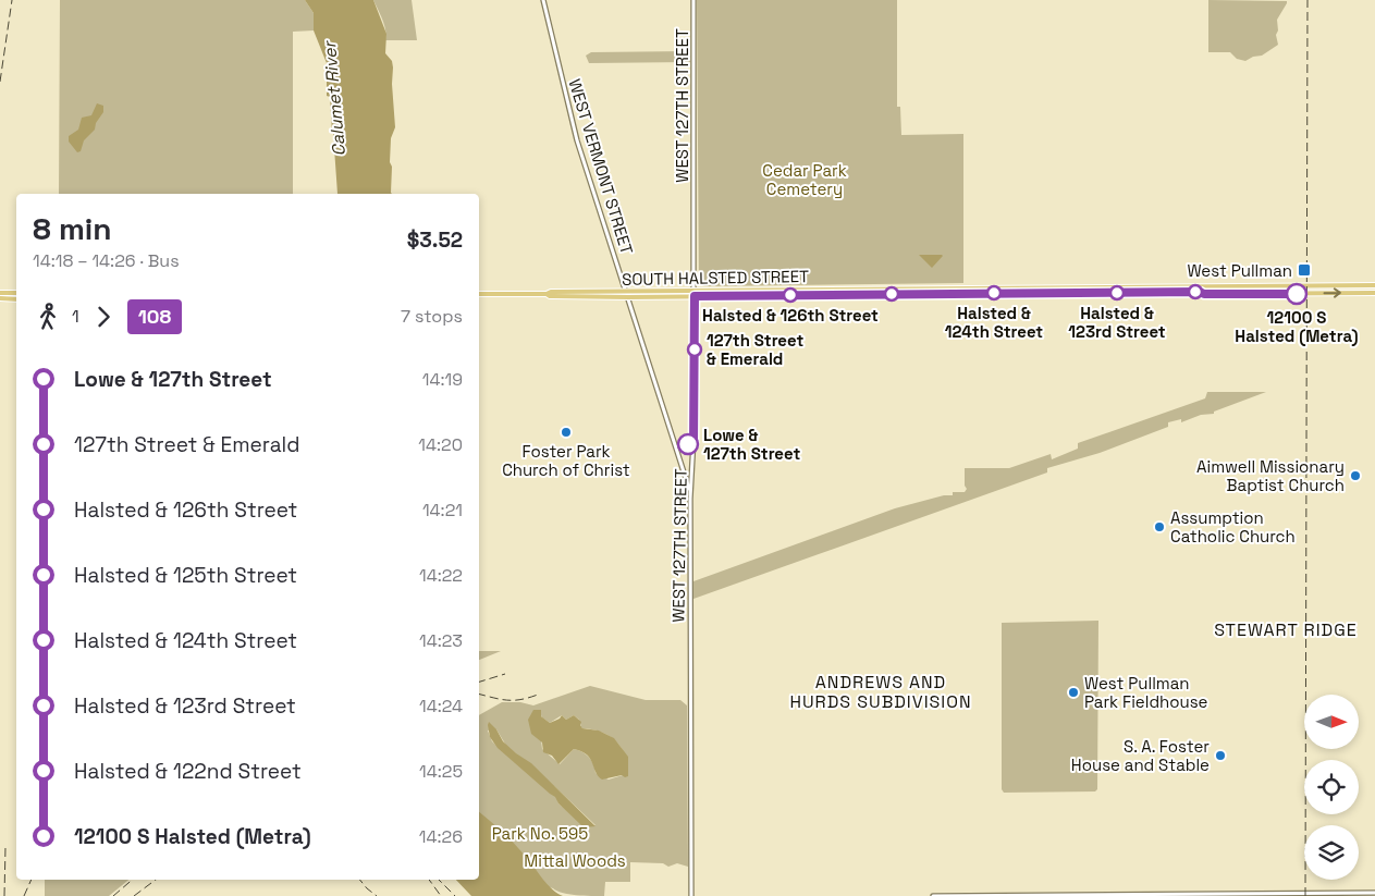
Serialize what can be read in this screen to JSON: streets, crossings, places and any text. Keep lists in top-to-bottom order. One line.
{"streets":{"main road":["SOUTH HALSTED STREET"],"street":["WEST 127TH STREET","WEST VERMONT STREET"]},"crossings":[["WEST 127TH STREET","WEST VERMONT STREET"],["WEST 127TH STREET","SOUTH HALSTED STREET"],["WEST VERMONT STREET","SOUTH HALSTED STREET"]],"districts":["STEWART RIDGE","ANDREWS AND HURDS SUBDIVISION"],"water":["Calumet River"],"parks":["Cedar Park Cemetery","Park No. 595","Mittal Woods"],"places":{"transit":["West Pullman"],"other":["Halsted & 124th Street","Halsted & 123rd Street","12100 S Halsted (Metra)","Halsted & 126th Street","127th Street & Emerald","Foster Park Church of Christ","Lowe & 127th Street","Aimwell Missionary Baptist Church","Assumption Catholic Church","West Pullman Park Fieldhouse","S. A. Foster House and Stable"]},"lines":["bus line 108"],"north":"right","page":{"heading":["8 min","14:18 – 14:26 · Bus","$3.52"],"legs":["1","108","7 stops"],"list":[{"name":"Lowe & 127th Street","value":"14:19"},{"name":"127th Street & Emerald","value":"14:20"},{"name":"Halsted & 126th Street","value":"14:21"},{"name":"Halsted & 125th Street","value":"14:22"},{"name":"Halsted & 124th Street","value":"14:23"},{"name":"Halsted & 123rd Street","value":"14:24"},{"name":"Halsted & 122nd Street","value":"14:25"},{"name":"12100 S Halsted (Metra)","value":"14:26"}]}}
